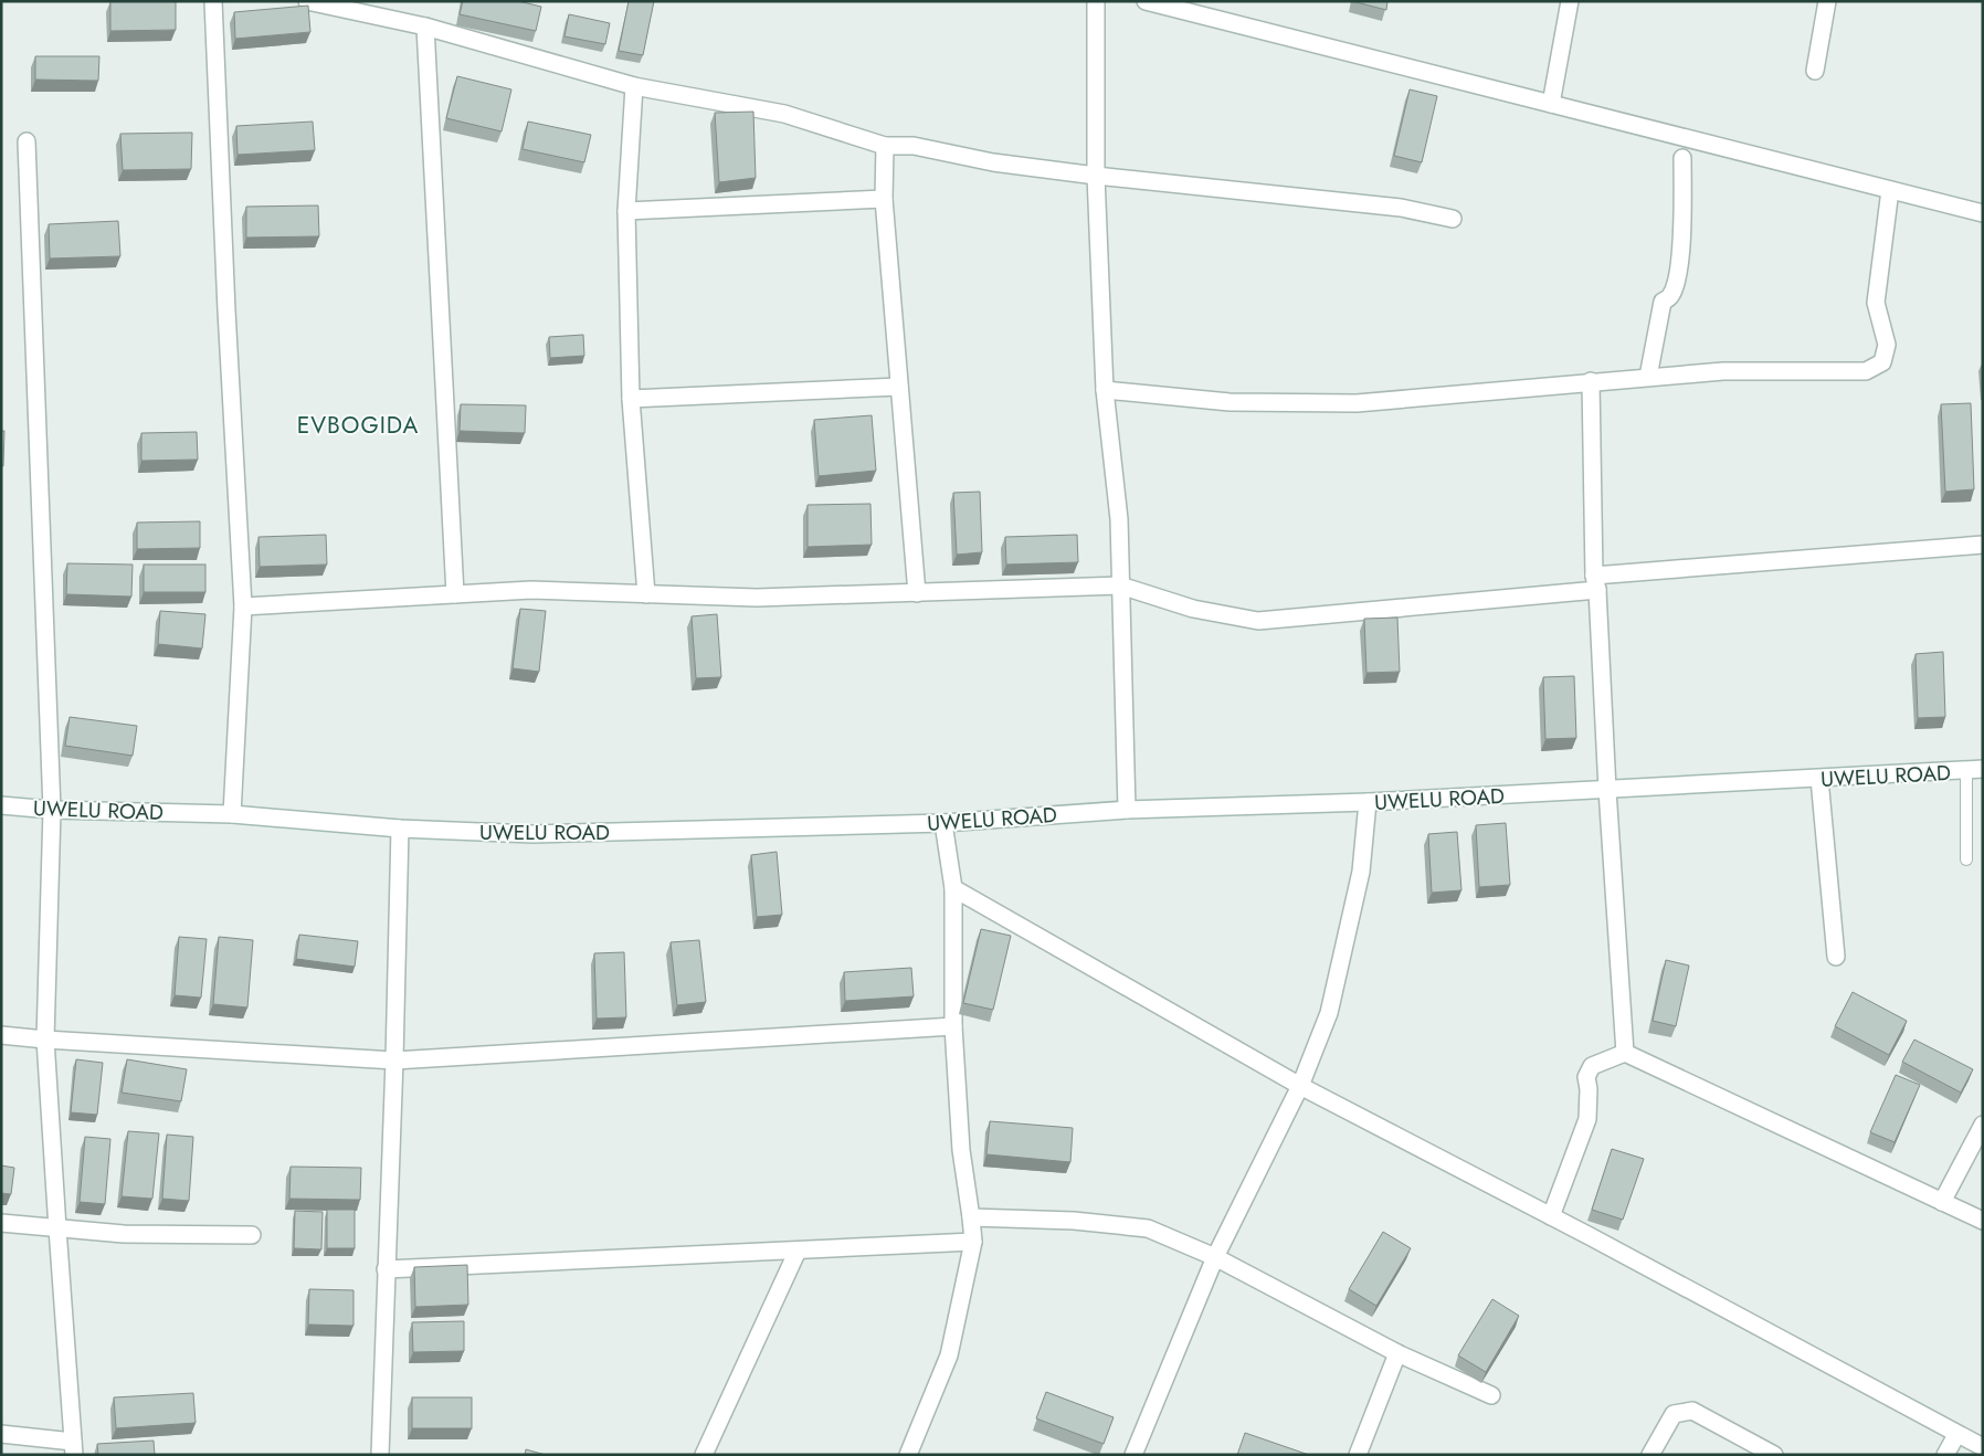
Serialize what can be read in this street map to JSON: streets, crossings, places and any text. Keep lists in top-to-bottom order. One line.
{"streets":{"street":["UWELU ROAD"]},"districts":["EVBOGIDA"]}
